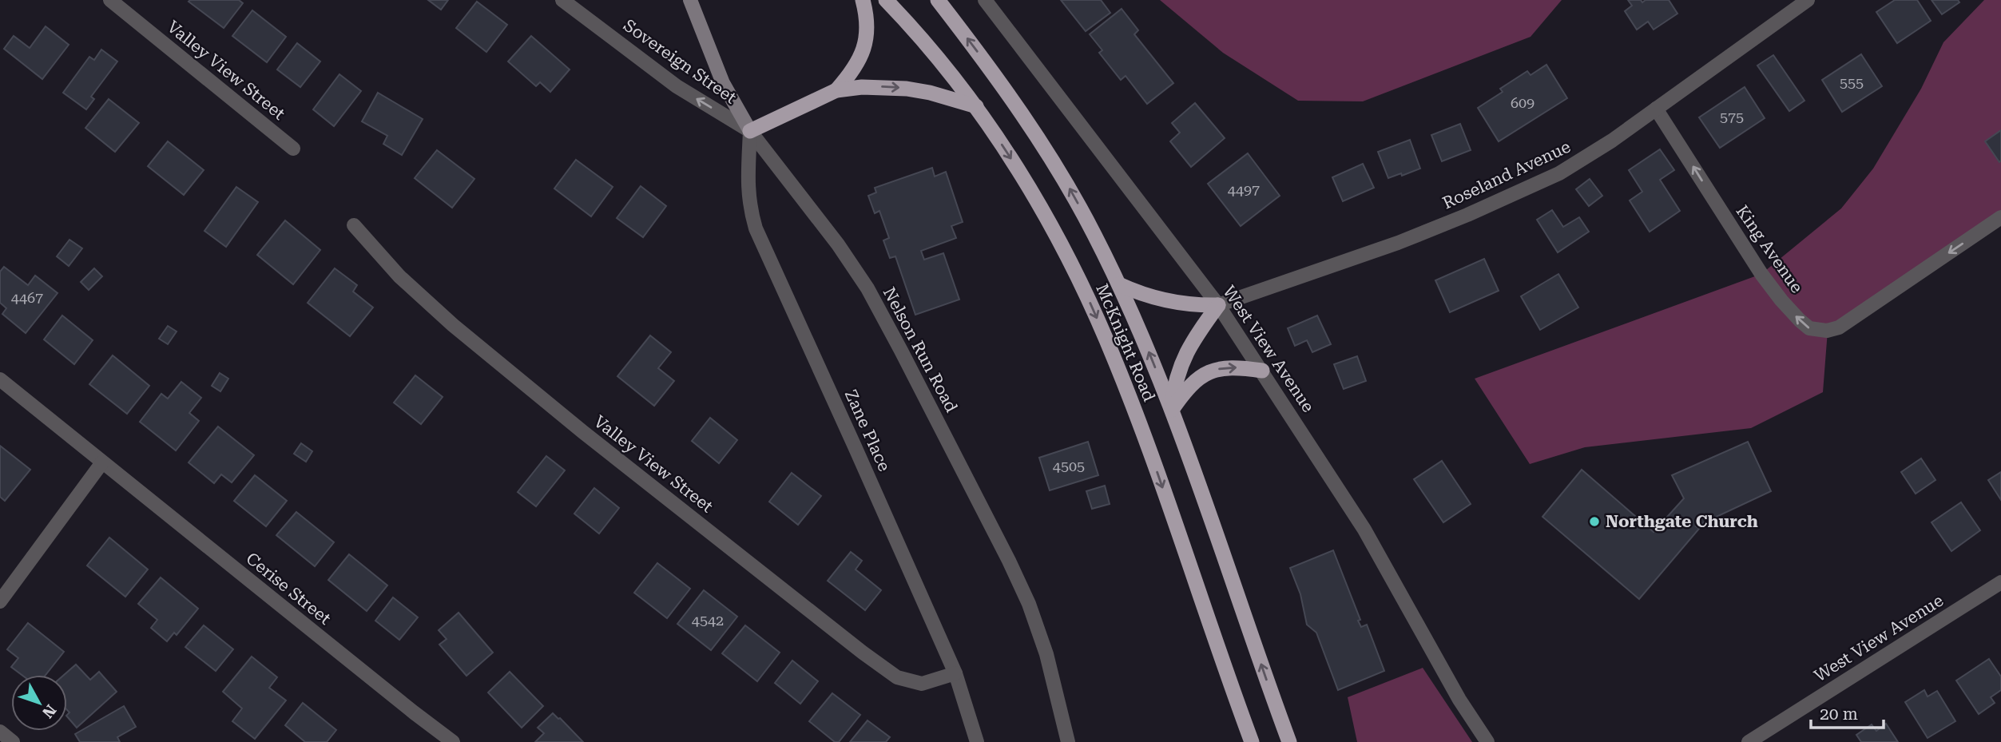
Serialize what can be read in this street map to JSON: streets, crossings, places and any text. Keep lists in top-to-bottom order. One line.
{"streets":{"highway":["McKnight Road"],"main road":["Nelson Run Road"],"street":["Sovereign Street","Valley View Street","Roseland Avenue","King Avenue","West View Avenue","Zane Place","Cerise Street"]},"crossings":[["Sovereign Street","Nelson Run Road"],["Sovereign Street","Zane Place"],["Valley View Street","Zane Place"],["Roseland Avenue","King Avenue"],["Roseland Avenue","West View Avenue"],["Nelson Run Road","Zane Place"]],"one_way":["Sovereign Street"],"places":["Northgate Church"],"house_numbers":["555","609","575","4497","4467","4505","4542"],"scale_bar":"20 m","north":"bottom right"}
